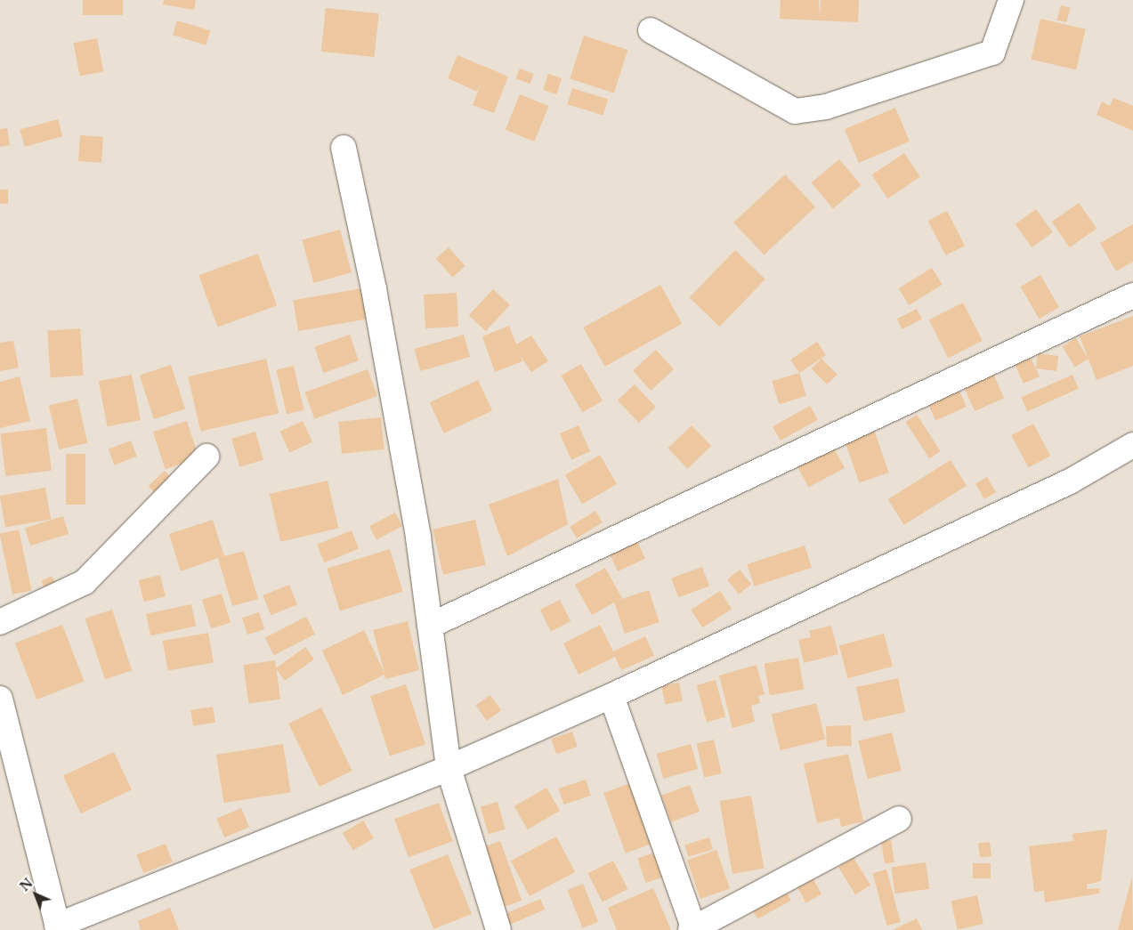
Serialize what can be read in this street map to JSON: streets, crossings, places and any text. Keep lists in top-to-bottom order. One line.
{"north":"top left"}
